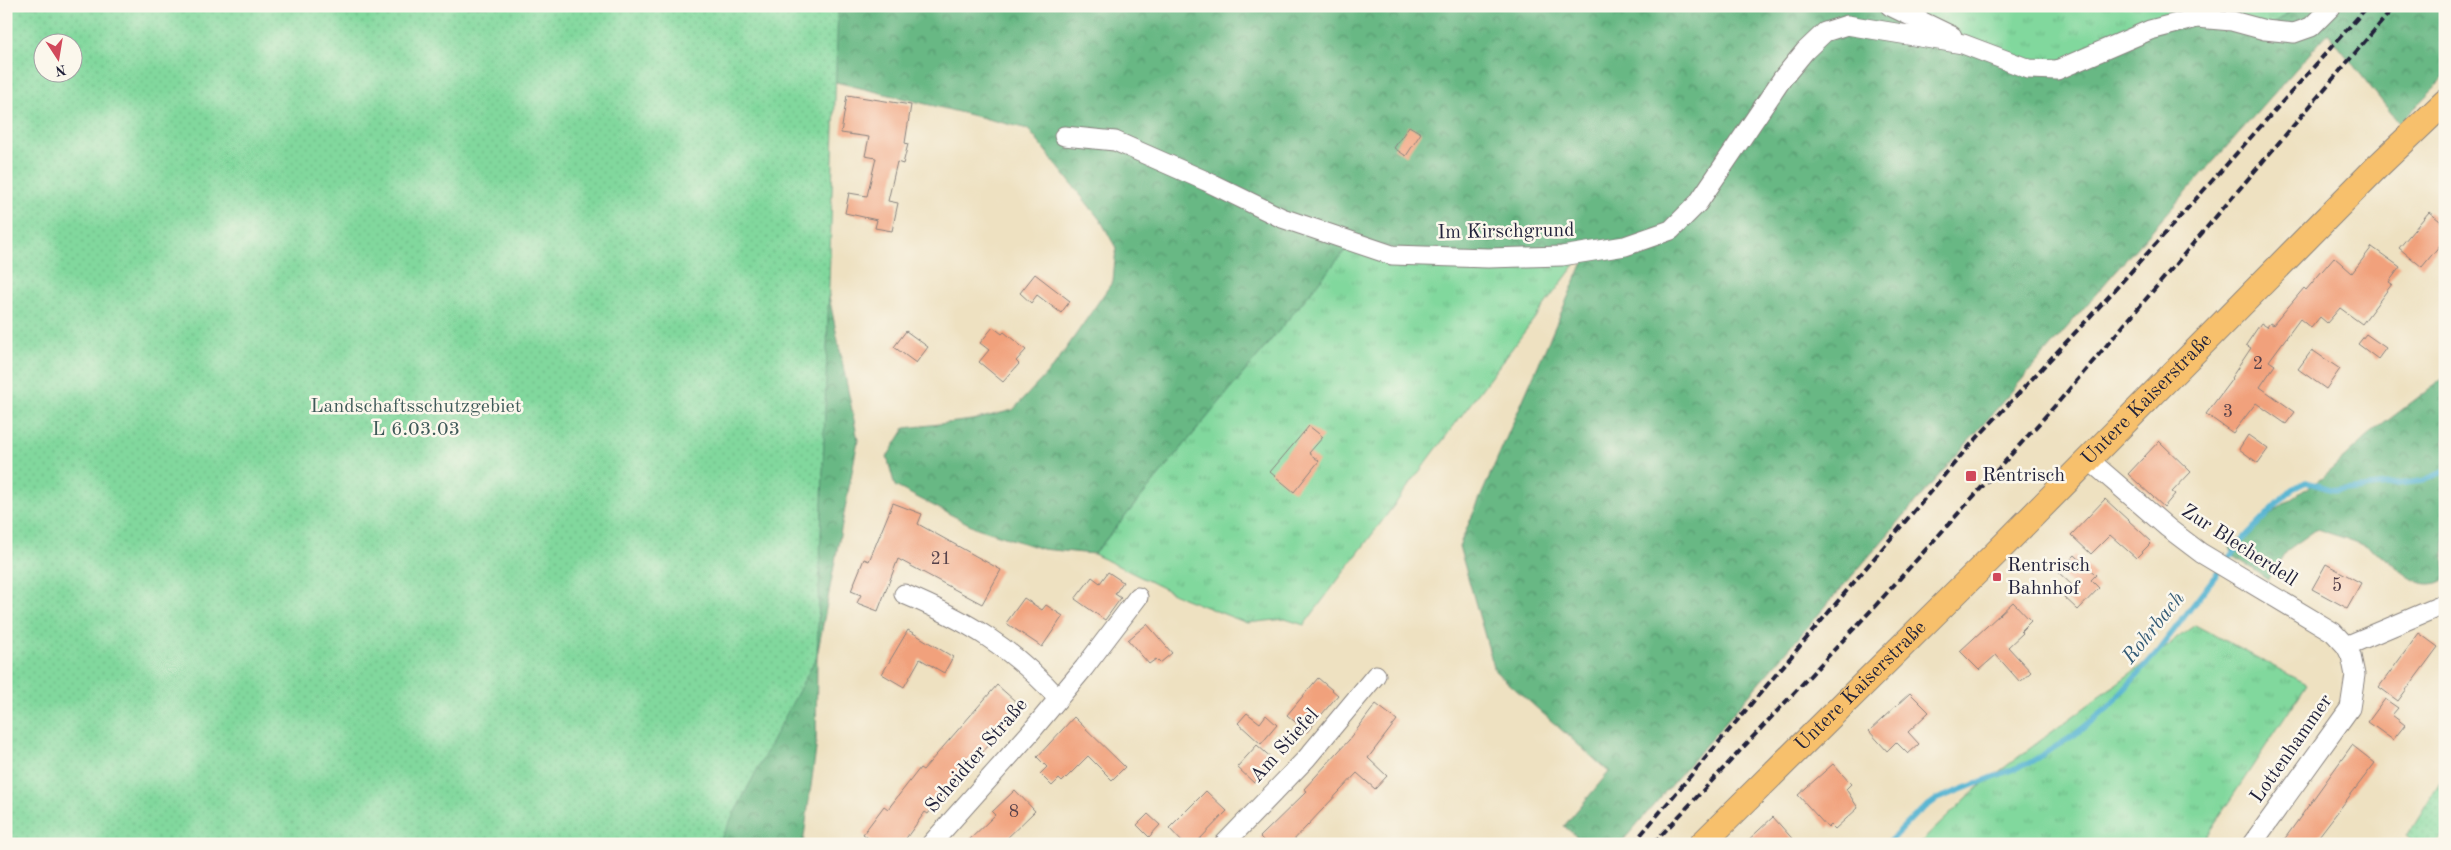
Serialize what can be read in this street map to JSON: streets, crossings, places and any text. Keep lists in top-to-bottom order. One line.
{"streets":{"main road":["Untere Kaiserstraße"],"street":["Im Kirschgrund","Zur Blecherdell","Am Stiefel","Lottenhammer","Scheidter Straße"]},"crossings":[["Untere Kaiserstraße","Zur Blecherdell"],["Zur Blecherdell","Lottenhammer"]],"water":["Rohrbach"],"parks":["Landschaftsschutzgebiet L 6.03.03"],"places":{"transit":["Rentrisch","Rentrisch Bahnhof"]},"house_numbers":["2","3","21","5","8"],"north":"bottom"}
